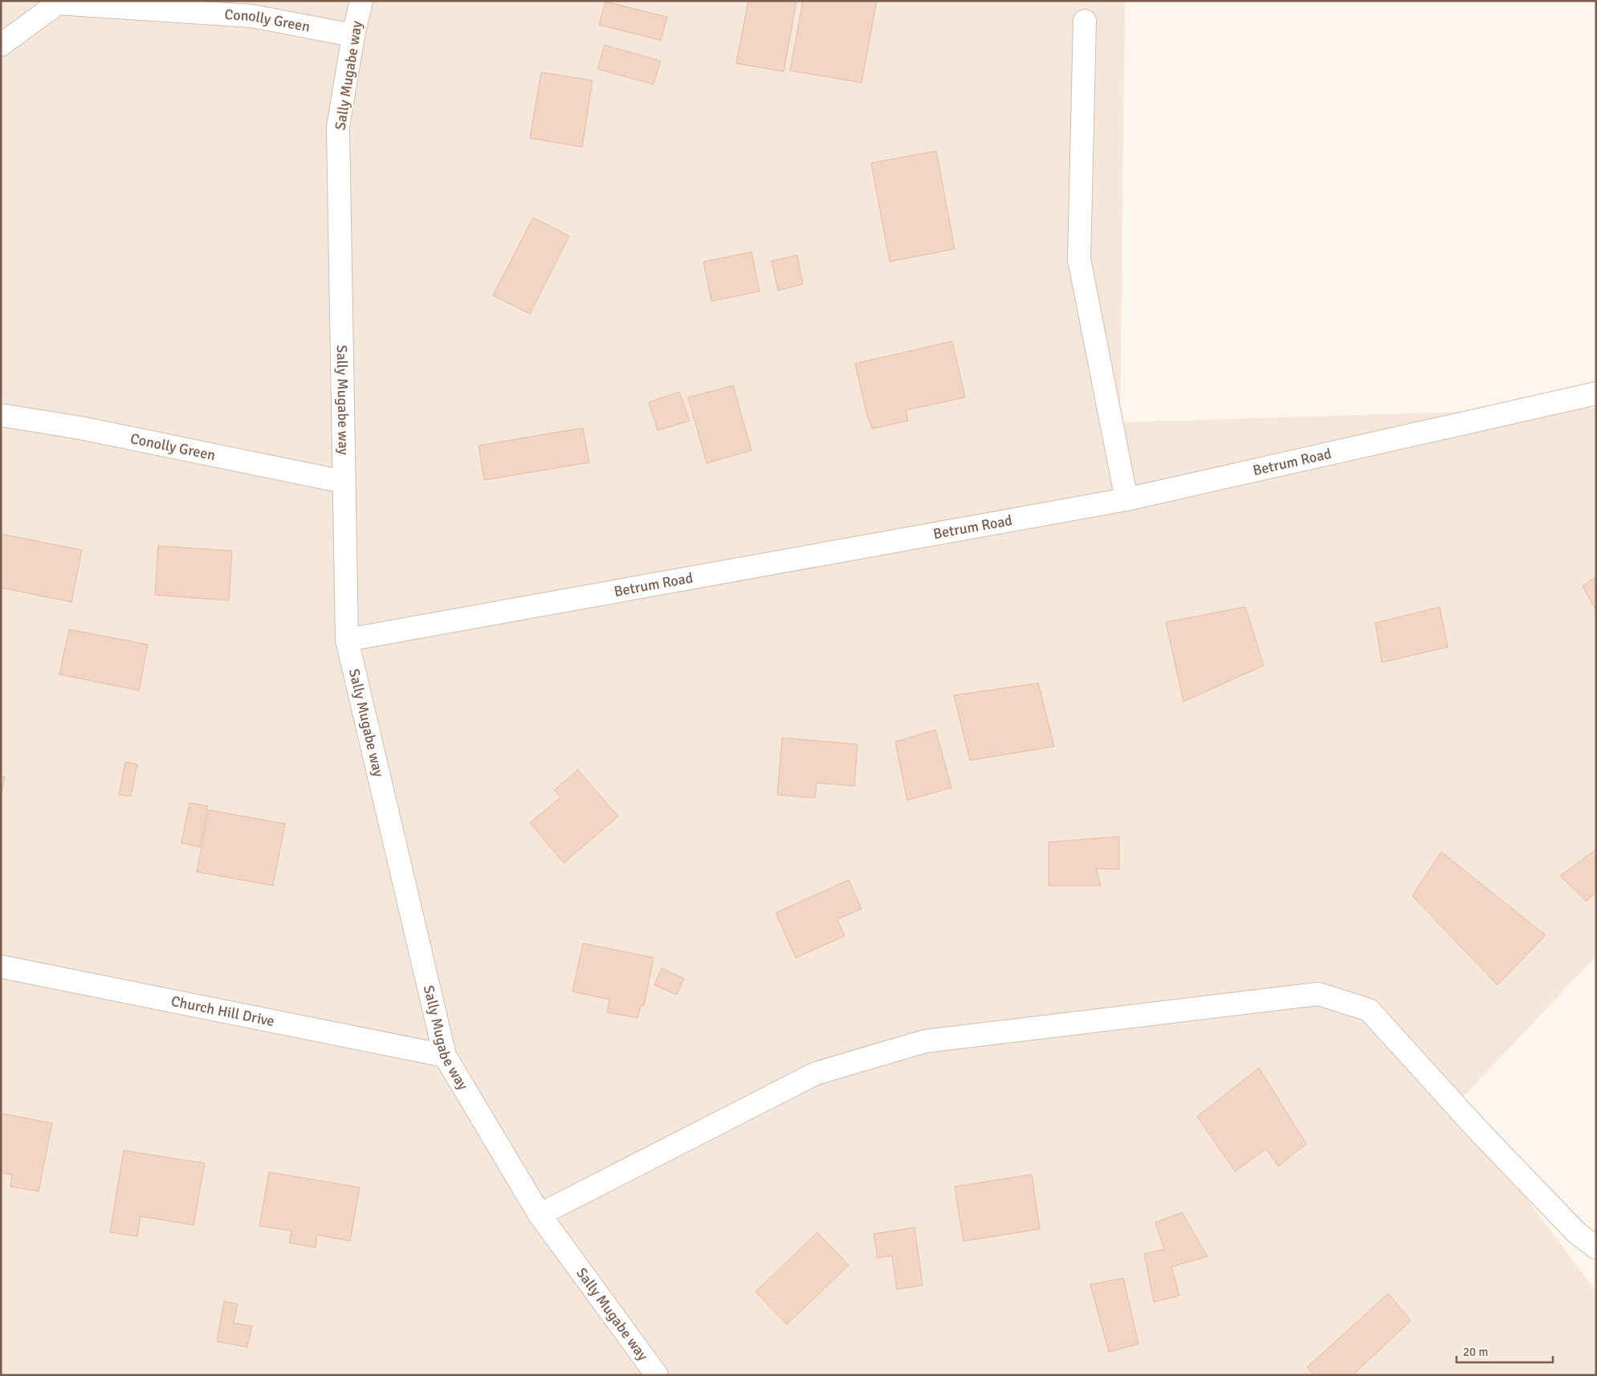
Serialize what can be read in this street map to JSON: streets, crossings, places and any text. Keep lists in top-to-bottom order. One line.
{"streets":{"street":["Conolly Green","Sally Mugabe way","Betrum Road","Church Hill Drive"]},"crossings":[["Conolly Green","Sally Mugabe way"],["Sally Mugabe way","Betrum Road"],["Sally Mugabe way","Church Hill Drive"]],"scale_bar":"20 m"}
